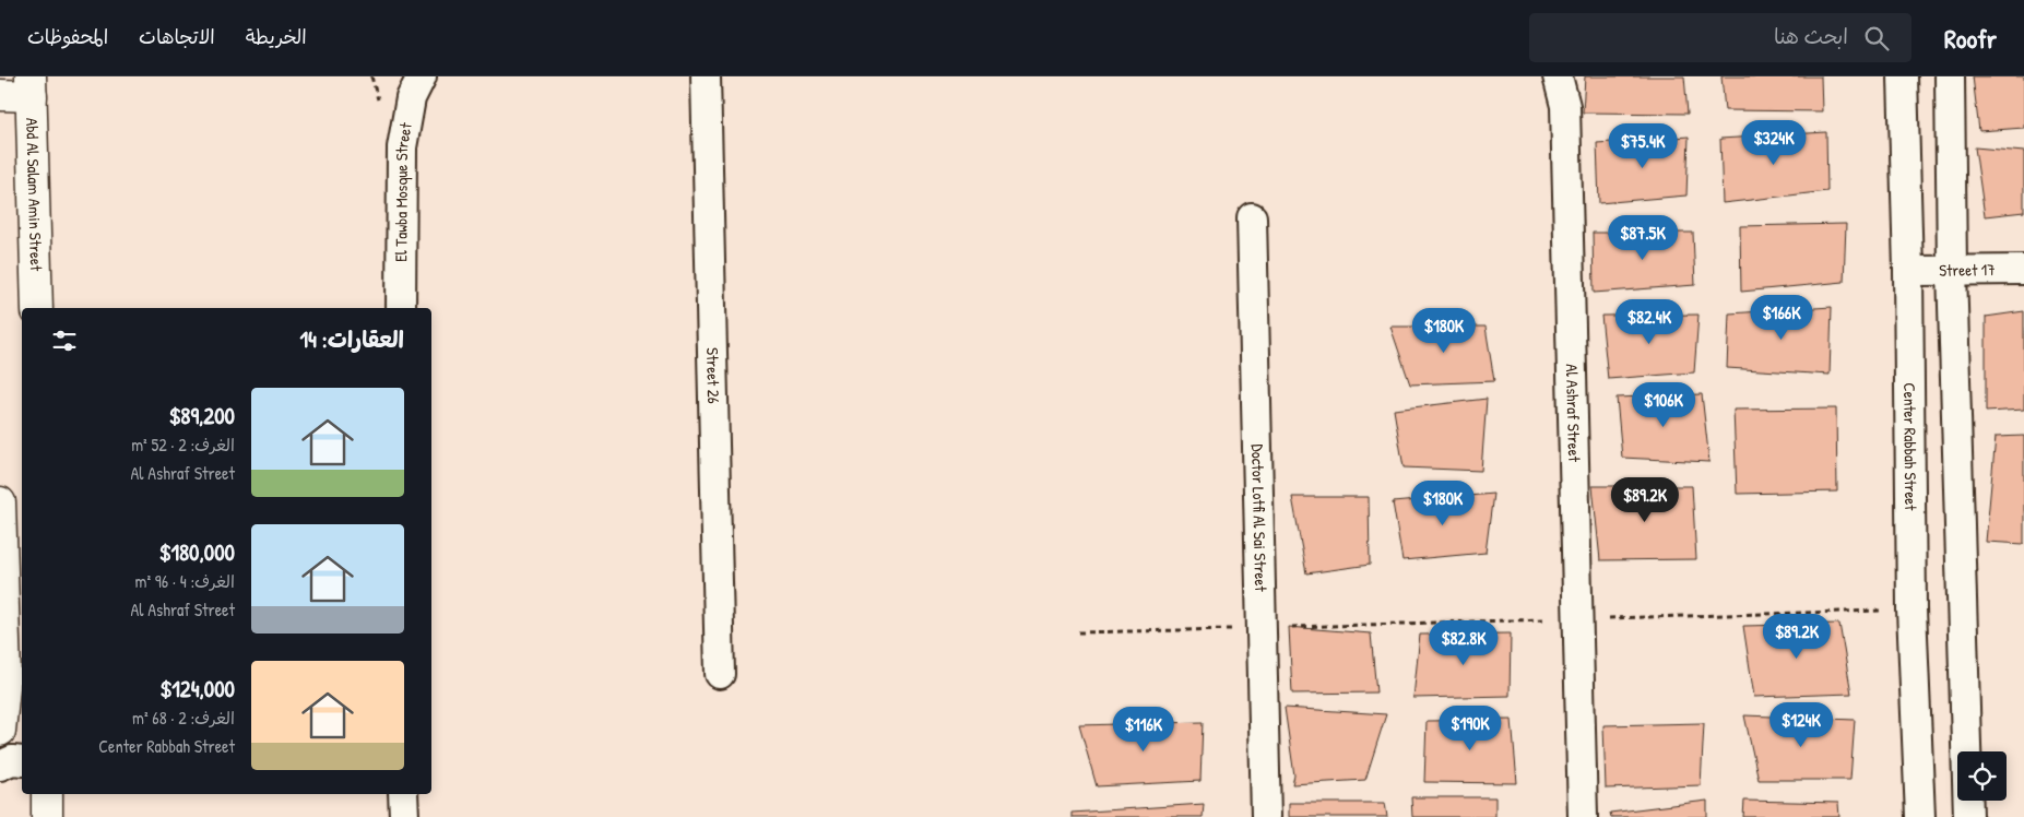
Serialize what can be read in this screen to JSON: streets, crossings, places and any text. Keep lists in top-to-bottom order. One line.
{"streets":{"street":["El Tawba Mosque Street","Abd Al Salam Amin Street","Street 17","Street 26","Al Ashraf Street","Center Rabbah Street","Doctor Lotfi Al Sai Street"]},"crossings":[["Street 17","Center Rabbah Street"]],"page":{"header":"Roofr","search":"ابحث هنا","nav":["الخريطة","الاتجاهات","المحفوظات"],"price":["$324K","$75.4K","$87.5K","$166K","$82.4K","$180K","$106K","$89.2K","$180K","$89.2K","$82.8K","$124K","$190K","$116K"],"heading":"العقارات: 14","list":[{"name":"$89,200","note":"الغرف: 2 · 52 m² · Al Ashraf Street"},{"name":"$180,000","note":"الغرف: 4 · 96 m² · Al Ashraf Street"},{"name":"$124,000","note":"الغرف: 2 · 68 m² · Center Rabbah Street"}]}}
